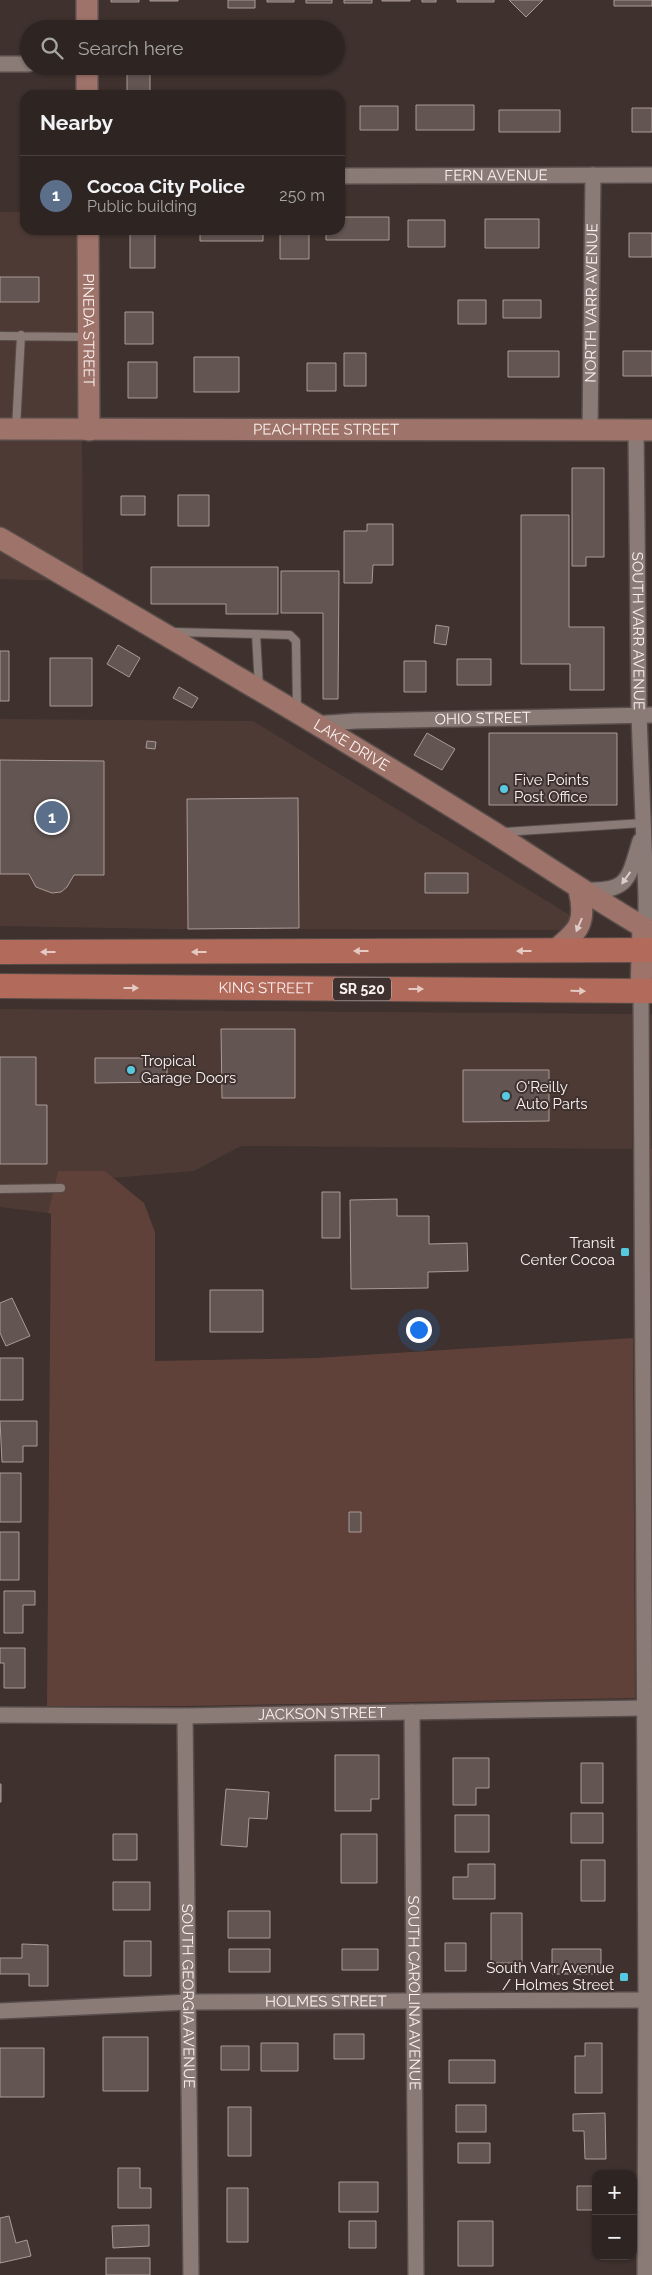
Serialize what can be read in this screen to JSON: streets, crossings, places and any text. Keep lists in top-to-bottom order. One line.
{"streets":{"main road":["KING STREET","SR 520"],"street":["FERN AVENUE","NORTH VARR AVENUE","PINEDA STREET","PEACHTREE STREET","SOUTH VARR AVENUE","OHIO STREET","LAKE DRIVE","JACKSON STREET","SOUTH CAROLINA AVENUE","SOUTH GEORGIA AVENUE","HOLMES STREET"]},"crossings":[["FERN AVENUE","NORTH VARR AVENUE"],["NORTH VARR AVENUE","PEACHTREE STREET"],["PINEDA STREET","PEACHTREE STREET"],["PEACHTREE STREET","SOUTH VARR AVENUE"],["SOUTH VARR AVENUE","OHIO STREET"],["SOUTH VARR AVENUE","LAKE DRIVE"],["OHIO STREET","LAKE DRIVE"],["JACKSON STREET","SOUTH CAROLINA AVENUE"],["JACKSON STREET","SOUTH GEORGIA AVENUE"],["SOUTH CAROLINA AVENUE","HOLMES STREET"],["SOUTH GEORGIA AVENUE","HOLMES STREET"]],"places":{"other":["Five Points Post Office","Tropical Garage Doors","O'Reilly Auto Parts"],"transit":["Transit Center Cocoa","South Varr Avenue / Holmes Street"]},"page":{"search":"Search here","heading":"Nearby","list":[{"mark":"1","name":"Cocoa City Police","note":"Public building","value":"250 m"}],"pins":"1","map_buttons":["+","−"]}}
